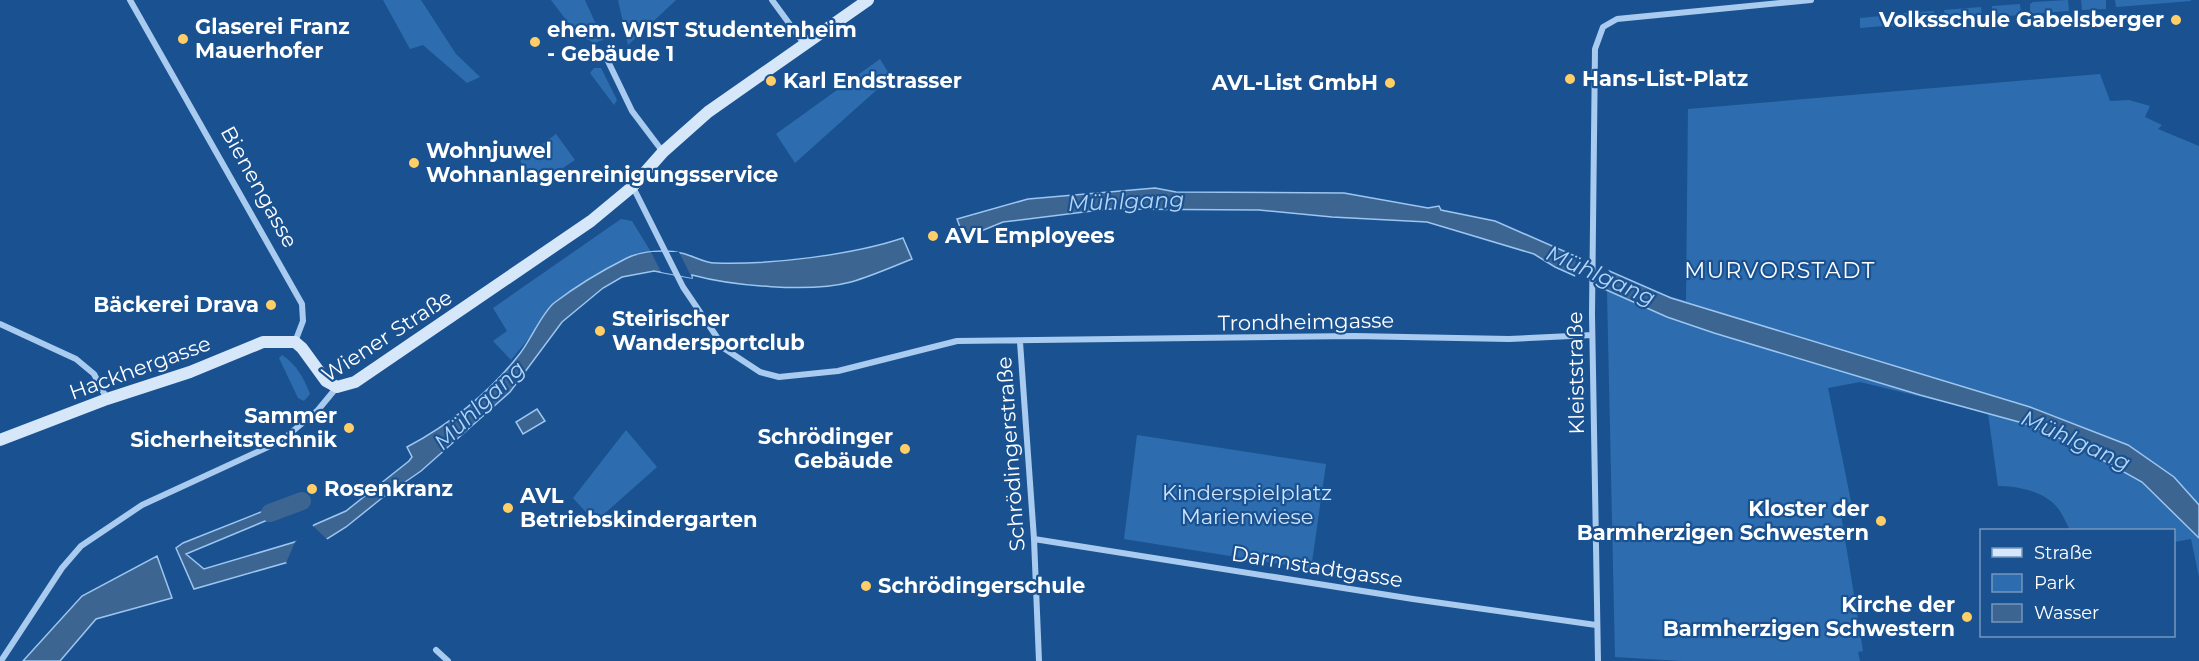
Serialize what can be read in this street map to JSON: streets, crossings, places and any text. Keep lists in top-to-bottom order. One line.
{"streets":{"main road":["Wiener Straße","Hackhergasse"],"street":["Bienengasse","Trondheimgasse","Kleiststraße","Schrödingerstraße","Darmstadtgasse"]},"crossings":[["Bienengasse","Hackhergasse"],["Trondheimgasse","Kleiststraße"],["Trondheimgasse","Schrödingerstraße"],["Wiener Straße","Schrödingerstraße"],["Kleiststraße","Darmstadtgasse"],["Schrödingerstraße","Darmstadtgasse"]],"districts":["MURVORSTADT"],"water":["Mühlgang"],"parks":["Kinderspielplatz Marienwiese"],"places":["Volksschule Gabelsberger","Glaserei Franz Mauerhofer","ehem. WIST Studentenheim - Gebäude 1","Hans-List-Platz","Karl Endstrasser","AVL-List GmbH","Wohnjuwel Wohnanlagenreinigungsservice","AVL Employees","Bäckerei Drava","Steirischer Wandersportclub","Sammer Sicherheitstechnik","Schrödinger Gebäude","Rosenkranz","AVL Betriebskindergarten","Kloster der Barmherzigen Schwestern","Schrödingerschule","Kirche der Barmherzigen Schwestern"],"legend":["Straße","Park","Wasser"]}
